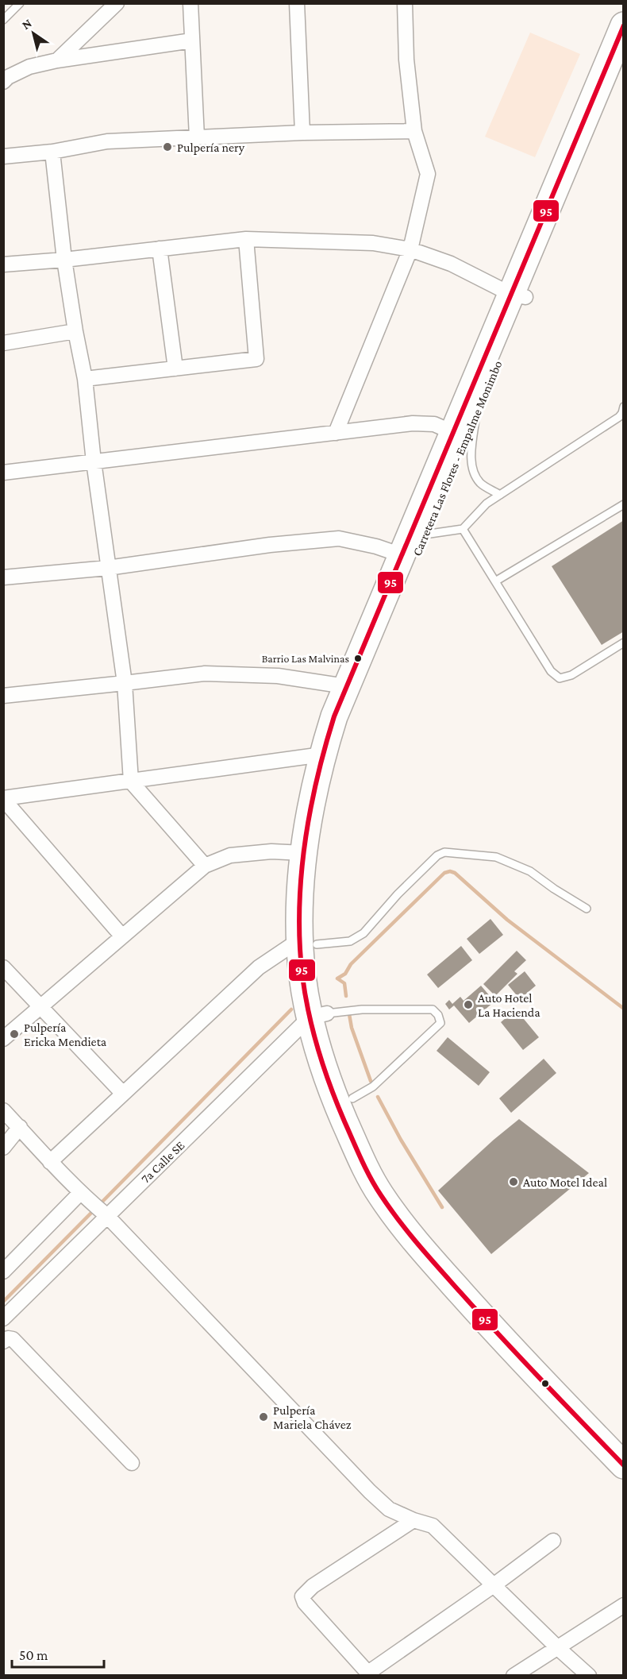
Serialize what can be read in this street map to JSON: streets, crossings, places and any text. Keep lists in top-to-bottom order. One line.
{"streets":{"highway":["Carretera Las Flores - Empalme Monimbo"],"street":["7a Calle SE"]},"crossings":[["Carretera Las Flores - Empalme Monimbo","7a Calle SE"]],"places":["Pulpería nery","Barrio Las Malvinas","Auto Hotel La Hacienda","Pulpería Ericka Mendieta","Auto Motel Ideal","Pulpería Mariela Chávez"],"lines":["transit line 95"],"scale_bar":"50 m","north":"top left"}
